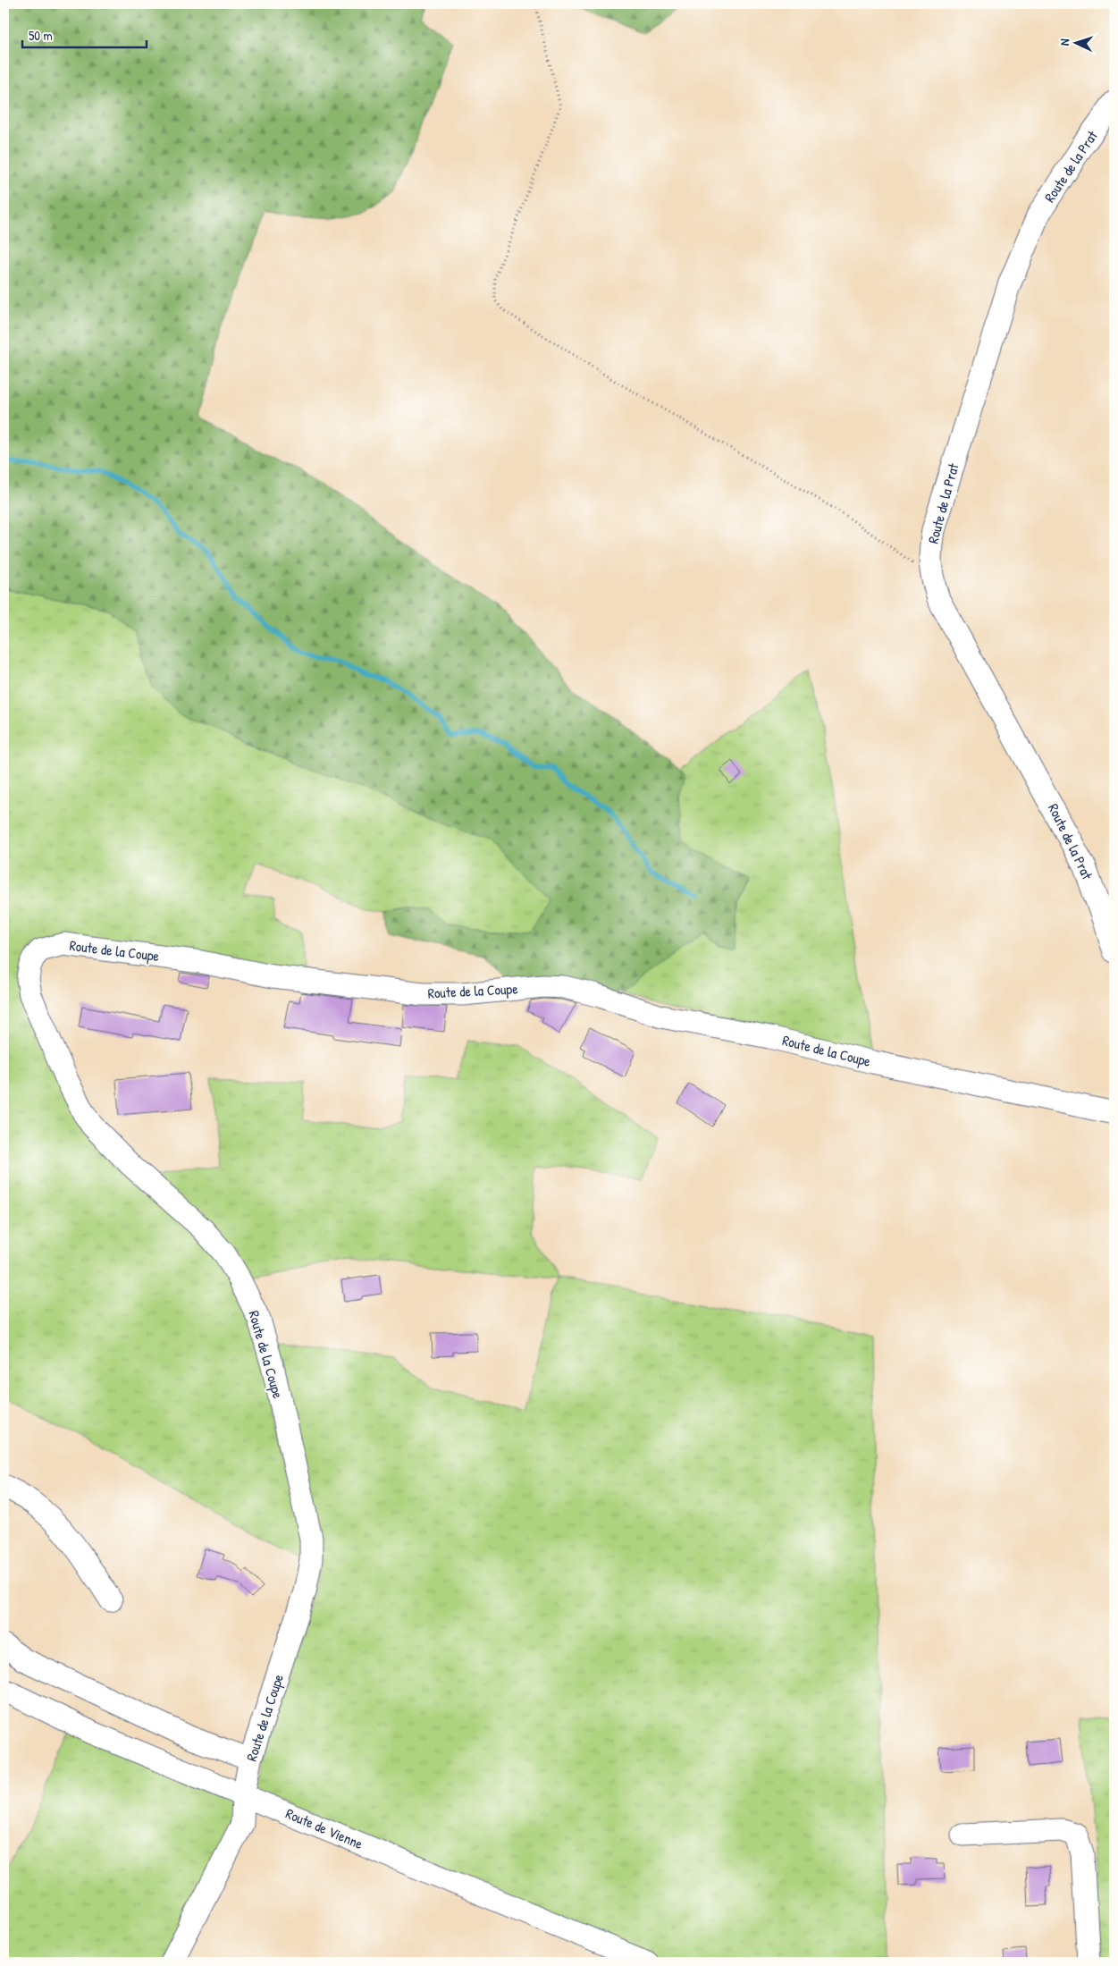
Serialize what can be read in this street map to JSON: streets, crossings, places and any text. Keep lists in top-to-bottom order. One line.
{"streets":{"street":["Route de la Prat","Route de la Coupe","Route de Vienne"]},"crossings":[["Route de la Coupe","Route de Vienne"]],"scale_bar":"50 m","north":"left"}
